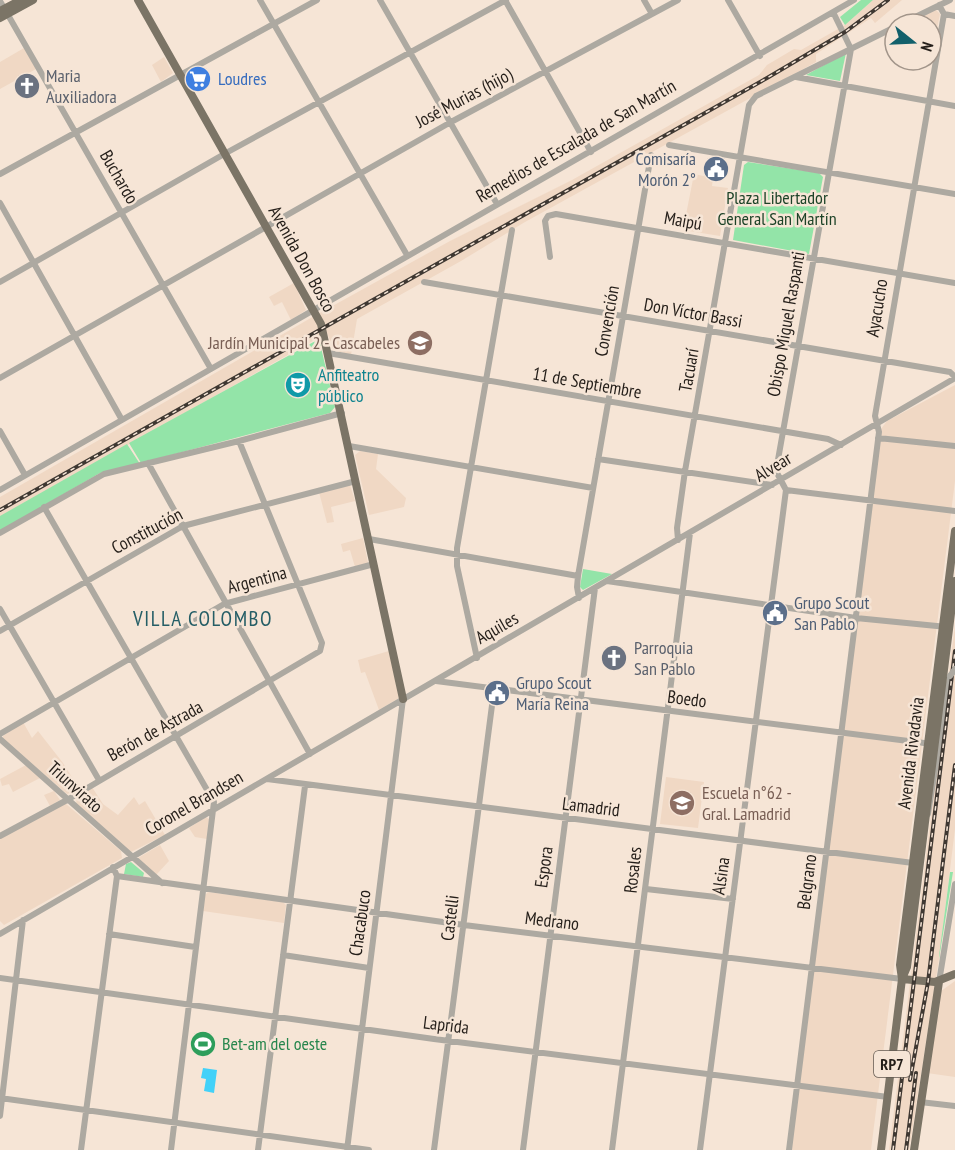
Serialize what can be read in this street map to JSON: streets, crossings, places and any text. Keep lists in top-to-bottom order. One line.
{"streets":{"main road":["Avenida Don Bosco","Avenida Rivadavia","Medrano","RP7"],"street":["José Murias (hijo)","Remedios de Escalada de San Martín","Buchardo","Maipú","Ayacucho","Don Víctor Bassi","Convención","Obispo Miguel Raspanti","Tacuarí","11 de Septiembre","Alvear","Constitución","Argentina","Aquiles","Boedo","Berón de Astrada","Triunvirato","Coronel Brandsen","Lamadrid","Espora","Rosales","Alsina","Belgrano","Castelli","Chacabuco","Laprida"]},"crossings":[["José Murias (hijo)","Buchardo"],["José Murias (hijo)","Avenida Don Bosco"],["Remedios de Escalada de San Martín","Buchardo"],["Remedios de Escalada de San Martín","Avenida Don Bosco"],["Maipú","Ayacucho"],["Maipú","Convención"],["Maipú","Obispo Miguel Raspanti"],["Maipú","Tacuarí"],["Avenida Don Bosco","11 de Septiembre"],["Avenida Don Bosco","Constitución"],["Avenida Don Bosco","Argentina"],["Avenida Don Bosco","Aquiles"],["Avenida Don Bosco","Coronel Brandsen"],["Avenida Don Bosco","Chacabuco"],["Ayacucho","Don Víctor Bassi"],["Ayacucho","Alvear"],["Ayacucho","Belgrano"],["Don Víctor Bassi","Convención"],["Don Víctor Bassi","Obispo Miguel Raspanti"],["Don Víctor Bassi","Tacuarí"],["Don Víctor Bassi","Alvear"],["Convención","11 de Septiembre"],["Convención","Aquiles"],["Obispo Miguel Raspanti","11 de Septiembre"],["Obispo Miguel Raspanti","Alvear"],["Tacuarí","11 de Septiembre"],["Tacuarí","Alvear"],["11 de Septiembre","Alvear"],["Alvear","Aquiles"],["Argentina","Berón de Astrada"],["Aquiles","Boedo"],["Aquiles","Coronel Brandsen"],["Aquiles","Espora"],["Aquiles","Chacabuco"],["Boedo","Avenida Rivadavia"],["Boedo","Espora"],["Boedo","Rosales"],["Boedo","Alsina"],["Boedo","Belgrano"],["Boedo","Castelli"],["Berón de Astrada","Triunvirato"],["Avenida Rivadavia","Lamadrid"],["Avenida Rivadavia","Medrano"],["Avenida Rivadavia","Laprida"],["Triunvirato","Coronel Brandsen"],["Coronel Brandsen","Lamadrid"],["Coronel Brandsen","Chacabuco"],["Lamadrid","Espora"],["Lamadrid","Rosales"],["Lamadrid","Alsina"],["Lamadrid","Belgrano"],["Lamadrid","Castelli"],["Lamadrid","Chacabuco"],["Espora","Medrano"],["Espora","Laprida"],["Rosales","Medrano"],["Rosales","Laprida"],["Alsina","Medrano"],["Alsina","Laprida"],["Belgrano","Medrano"],["Belgrano","Laprida"],["Castelli","Medrano"],["Castelli","Laprida"],["Medrano","Chacabuco"],["Chacabuco","Laprida"]],"districts":["VILLA COLOMBO"],"parks":["Plaza Libertador General San Martín"],"places":{"supermarket":["Loudres"],"church":["Maria Auxiliadora","Parroquia San Pablo"],"public building":["Comisaría Morón 2°","Grupo Scout San Pablo","Grupo Scout María Reina"],"school or university":["Jardín Municipal 2 - Cascabeles","Escuela n°62 - Gral. Lamadrid"],"theatre":["Anfiteatro público"],"sports":["Bet-am del oeste"]},"north":"right"}
